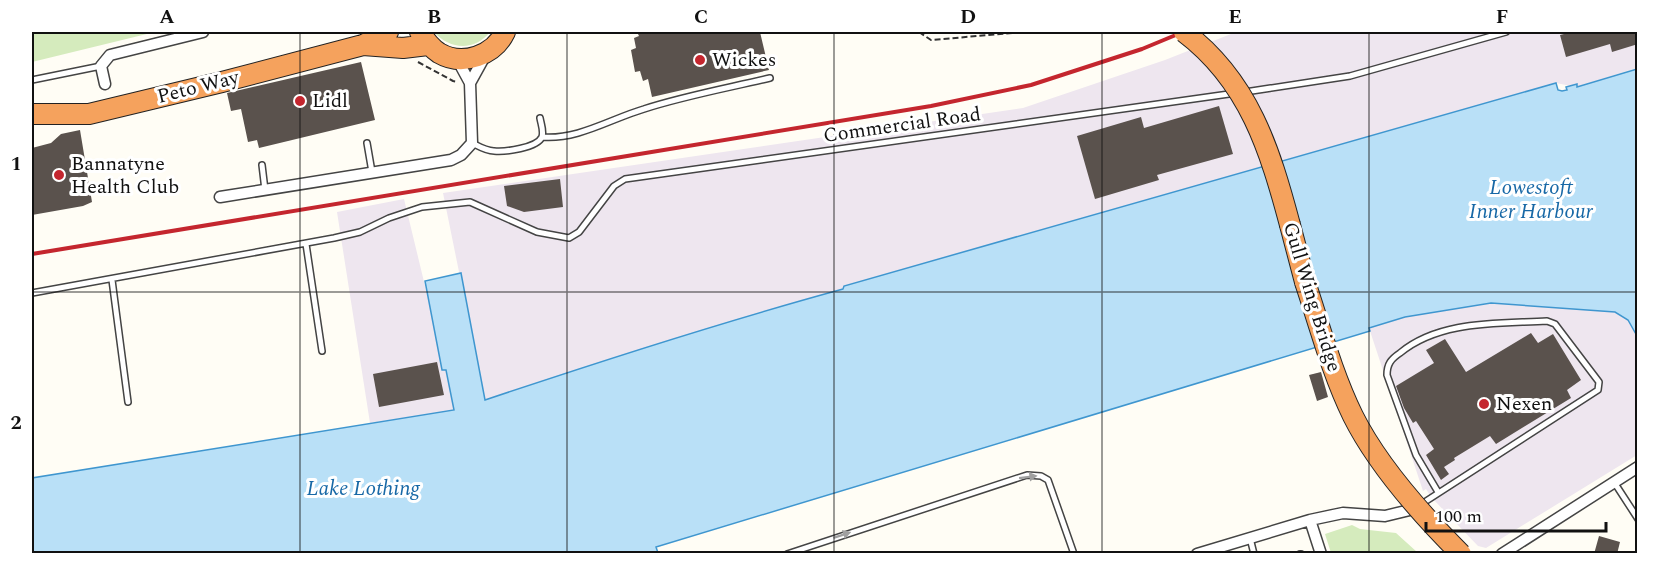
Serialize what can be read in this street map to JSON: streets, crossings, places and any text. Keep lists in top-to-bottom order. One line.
{"streets":{"highway":["Peto Way","Gull Wing Bridge"],"lane":["Commercial Road"]},"water":["Lowestoft Inner Harbour","Lake Lothing"],"places":["Wickes","Lidl","Bannatyne Health Club","Nexen"],"scale_bar":"100 m","grid":{"columns":["A","B","C","D","E","F"],"rows":["1","2"]}}
